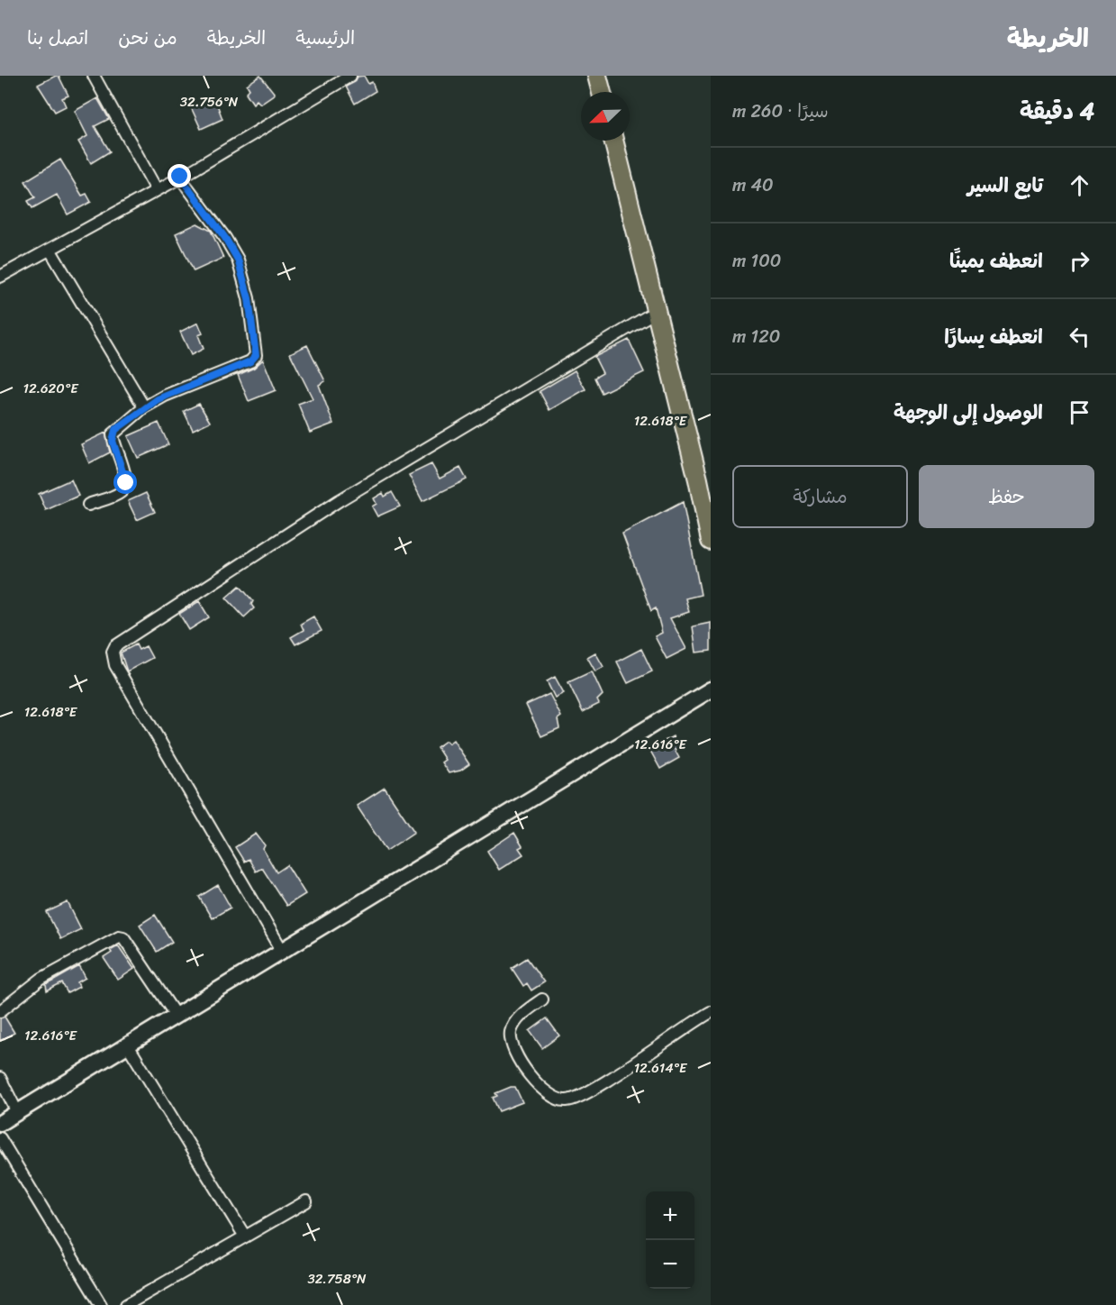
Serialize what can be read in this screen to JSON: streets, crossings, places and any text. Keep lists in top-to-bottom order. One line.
{"north":"bottom left","page":{"header":"الخريطة","nav":["الرئيسية","الخريطة","من نحن","اتصل بنا"],"heading":["4 دقيقة","سيرًا · 260 m"],"list":[["تابع السير","40 m"],["انعطف يمينًا","100 m"],["انعطف يسارًا","120 m"],"الوصول إلى الوجهة"],"buttons":["حفظ","مشاركة"],"map_buttons":["+","−"]},"coordinates":["32.756°N","12.620°E","12.618°E","12.616°E","12.614°E","32.758°N"]}
